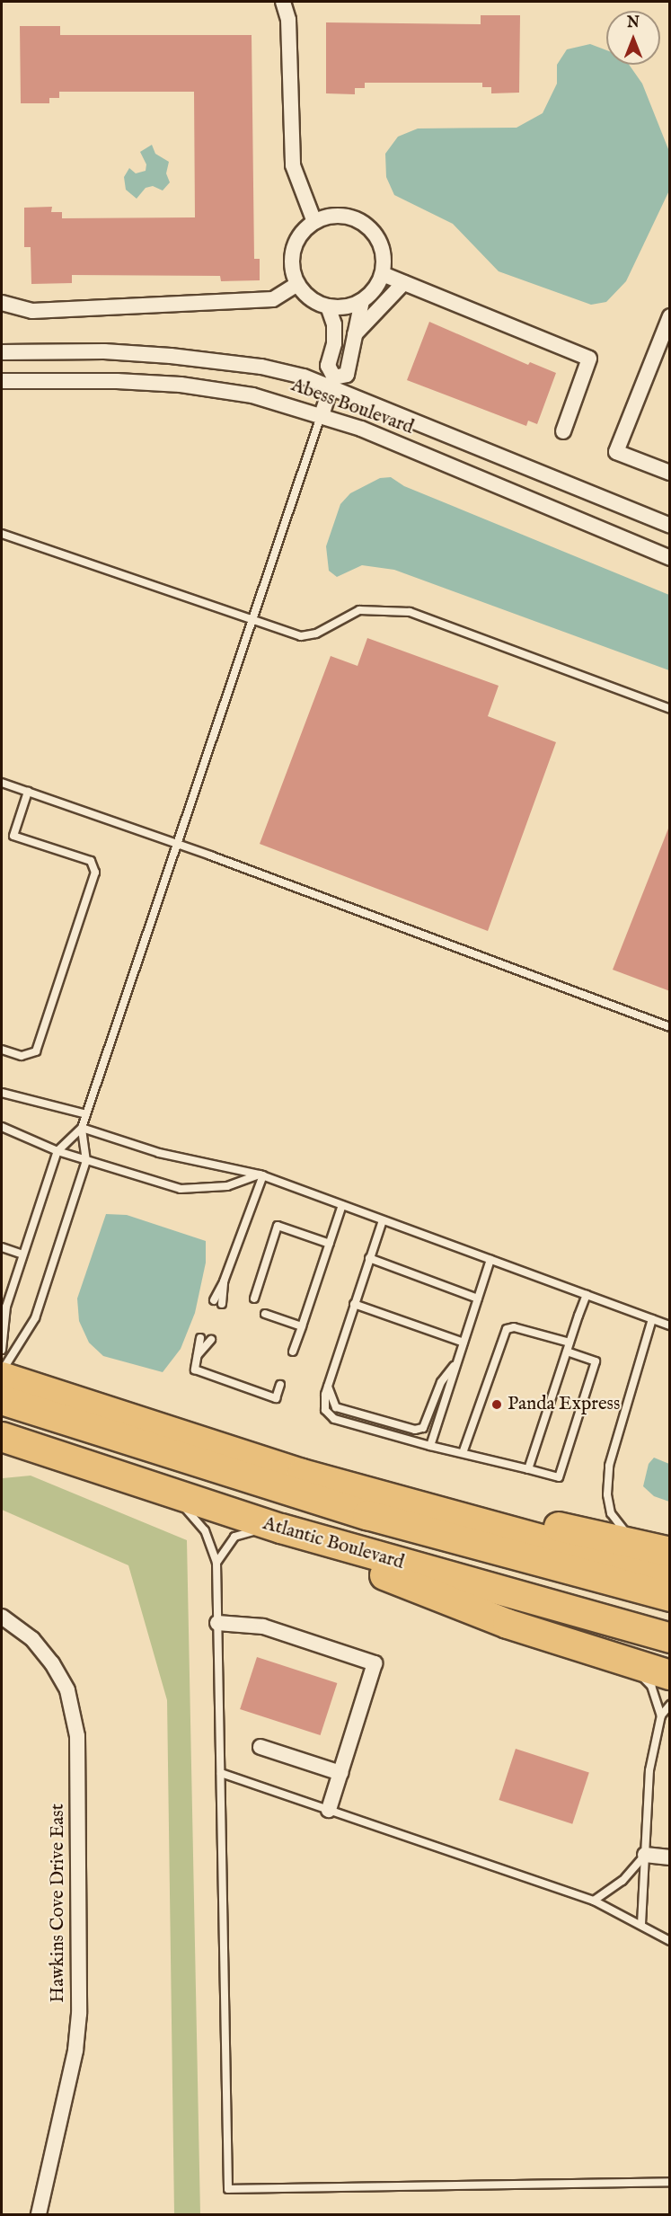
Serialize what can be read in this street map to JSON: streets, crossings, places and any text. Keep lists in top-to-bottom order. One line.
{"streets":{"highway":["Atlantic Boulevard"],"street":["Abess Boulevard","Hawkins Cove Drive East"]},"places":["Panda Express"],"north":"top"}
